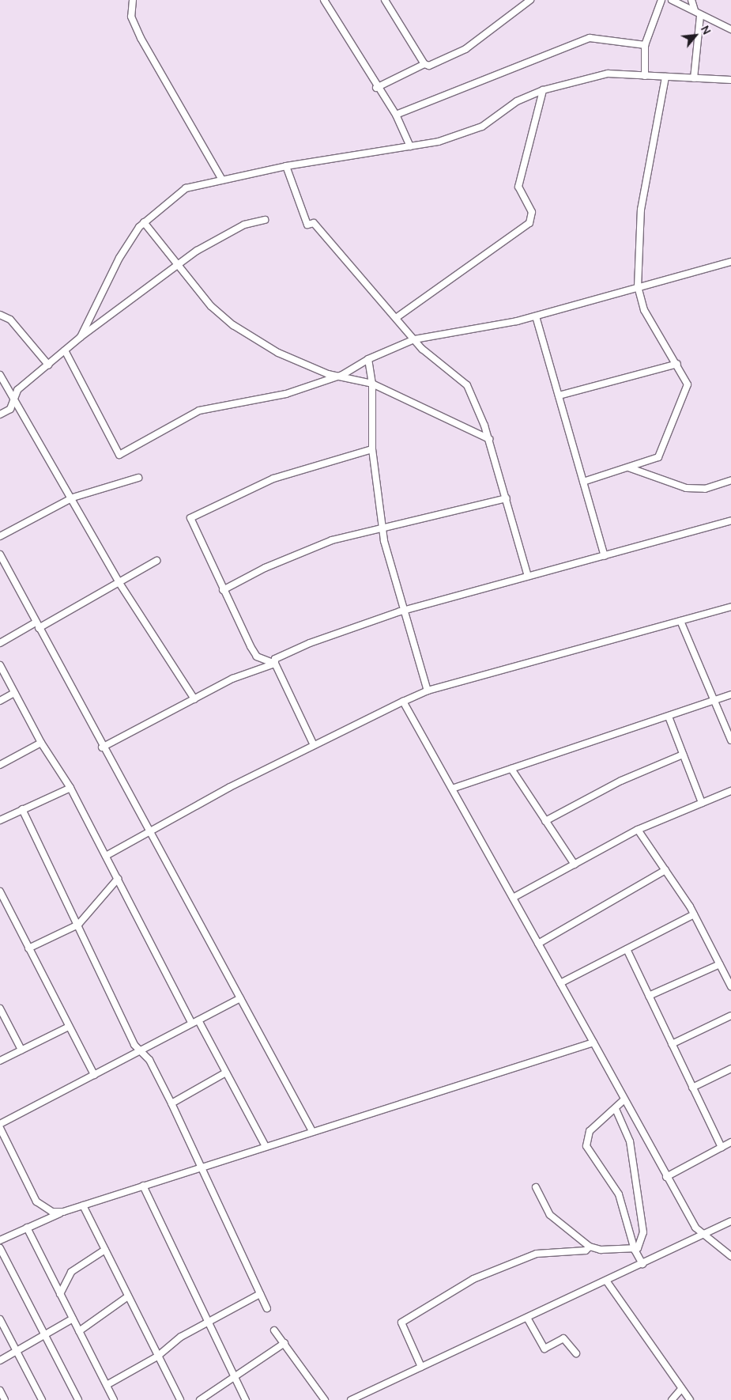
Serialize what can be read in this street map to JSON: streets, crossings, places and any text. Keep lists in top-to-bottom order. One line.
{"north":"top right"}
